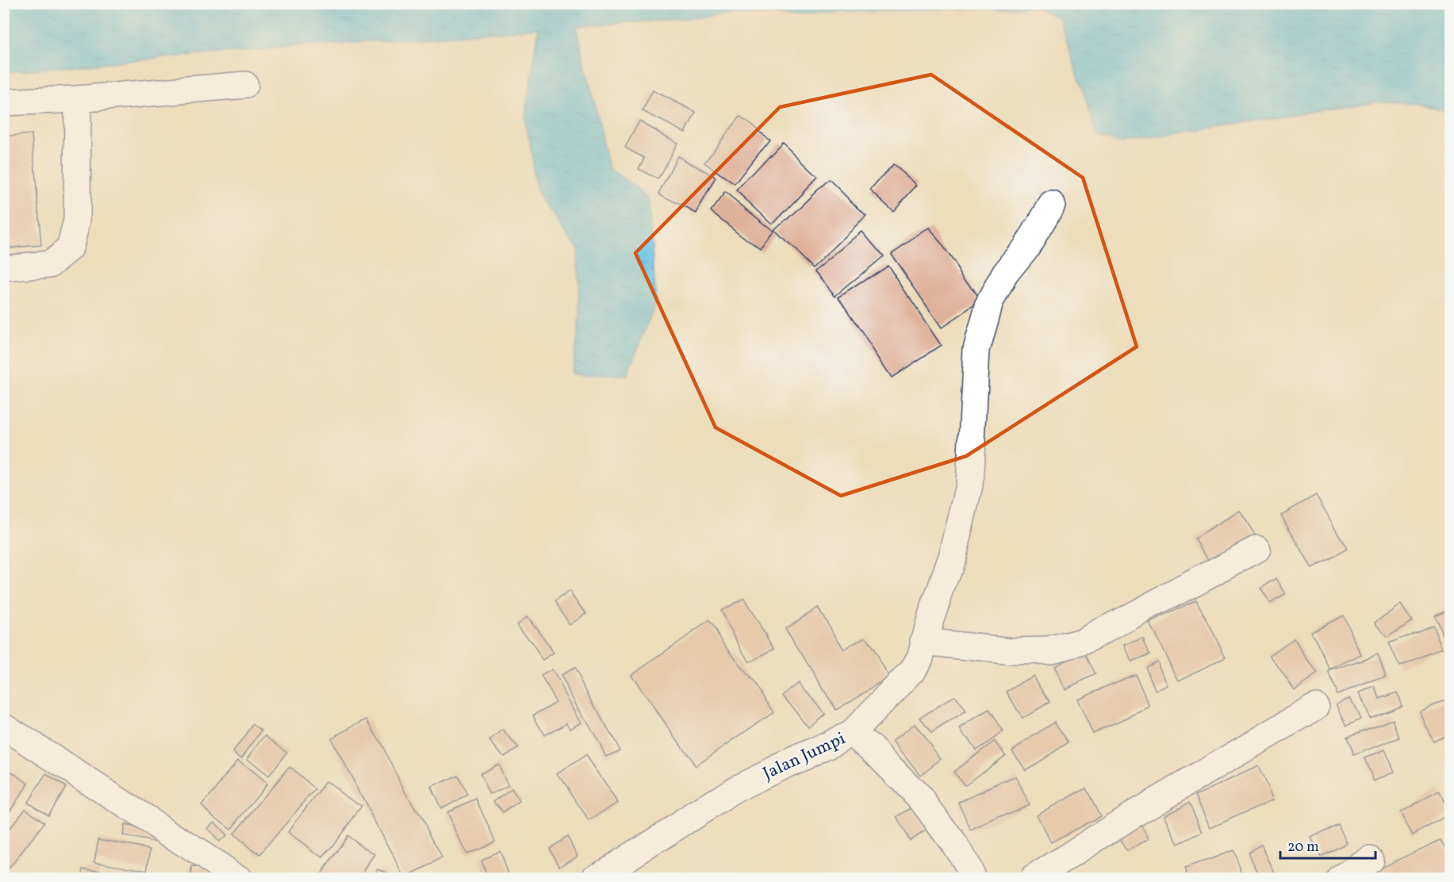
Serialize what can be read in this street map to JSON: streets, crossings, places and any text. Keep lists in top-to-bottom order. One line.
{"streets":{"street":["Jalan Jumpi"]},"scale_bar":"20 m"}
